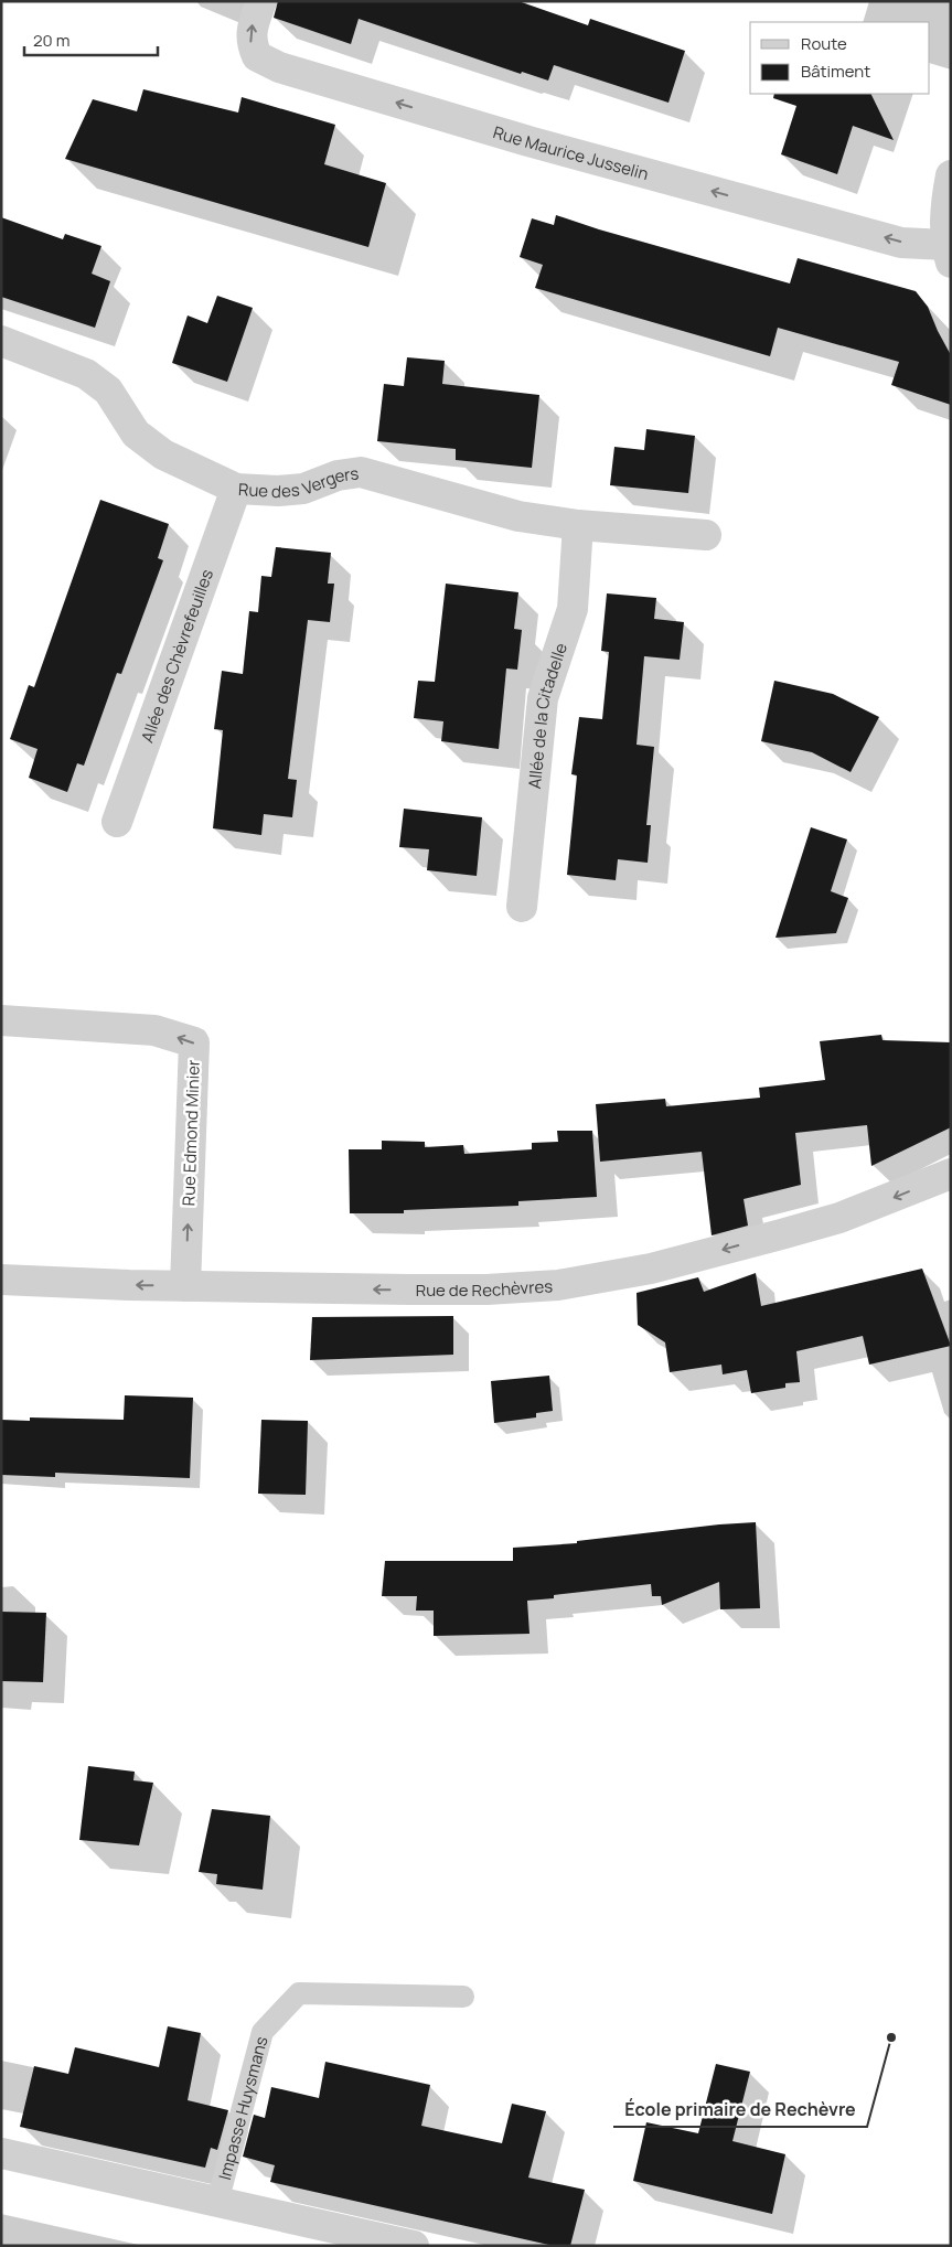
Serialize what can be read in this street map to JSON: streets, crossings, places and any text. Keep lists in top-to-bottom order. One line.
{"streets":{"street":["Rue Maurice Jusselin","Rue des Vergers","Allée des Chèvrefeuilles","Allée de la Citadelle","Rue Edmond Minier","Rue de Rechèvres","Impasse Huysmans"]},"crossings":[["Rue des Vergers","Allée des Chèvrefeuilles"],["Rue des Vergers","Allée de la Citadelle"],["Rue Edmond Minier","Rue de Rechèvres"]],"one_way":["Rue Maurice Jusselin","Rue de Rechèvres"],"places":["École primaire de Rechèvre"],"legend":["Route","Bâtiment"],"scale_bar":"20 m"}
